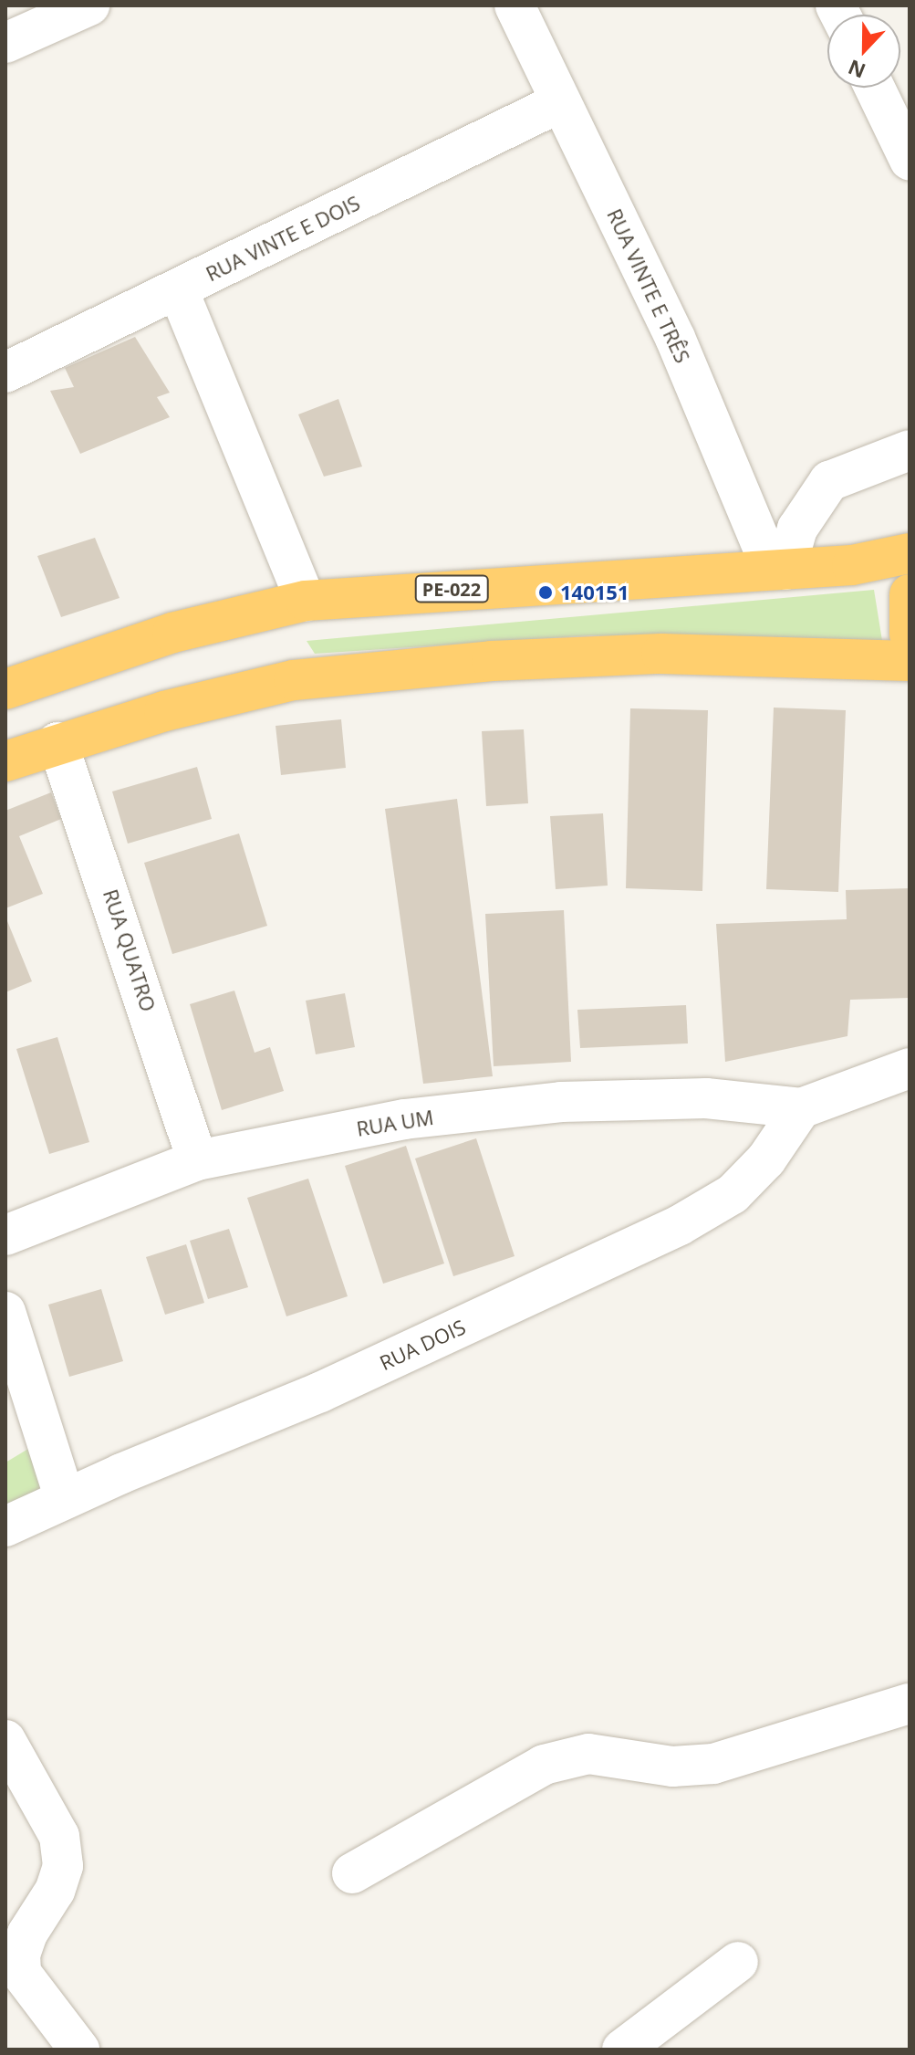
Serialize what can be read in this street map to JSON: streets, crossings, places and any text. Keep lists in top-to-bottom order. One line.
{"streets":{"highway":["PE-022"],"street":["RUA VINTE E DOIS","RUA VINTE E TRÊS","RUA QUATRO","RUA UM","RUA DOIS"]},"crossings":[["RUA VINTE E DOIS","RUA VINTE E TRÊS"],["RUA VINTE E TRÊS","PE-022"],["RUA QUATRO","RUA UM"],["RUA UM","RUA DOIS"]],"places":["140151"],"north":"bottom"}
